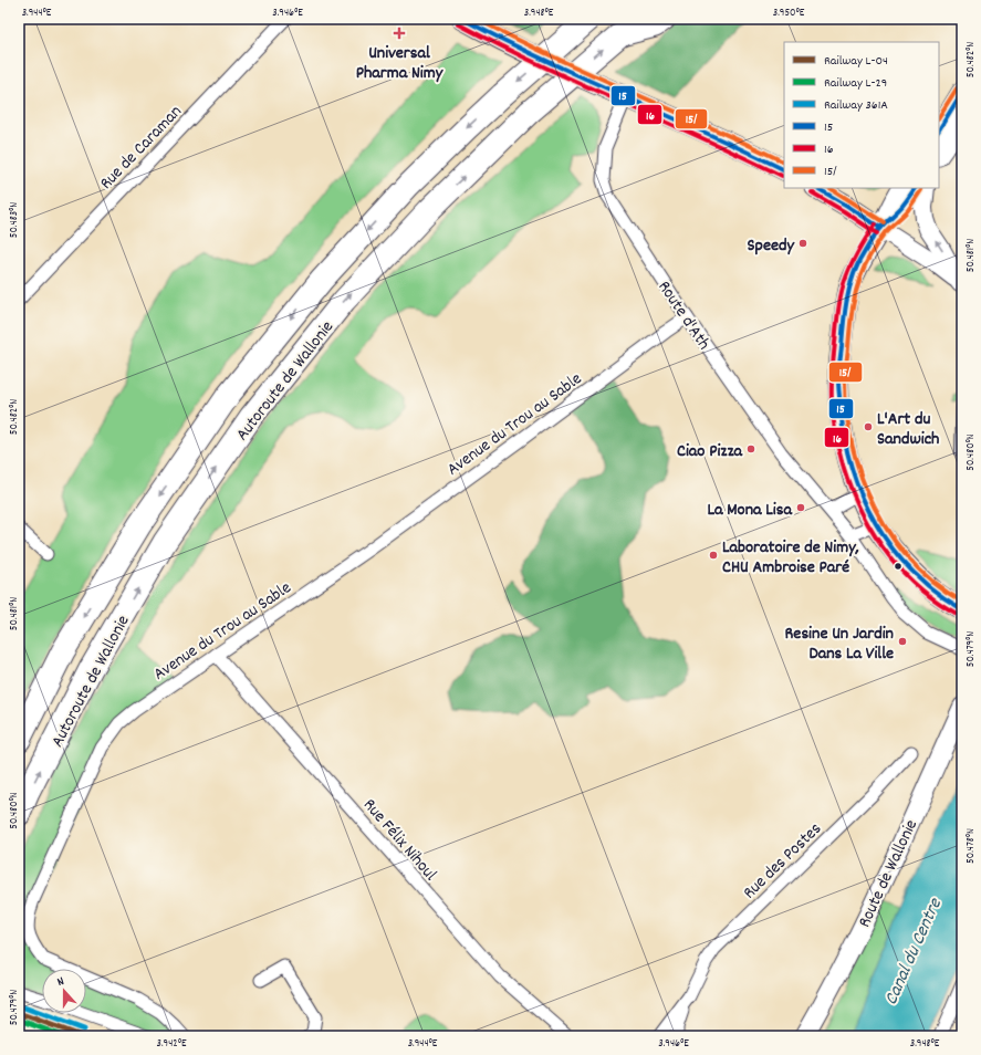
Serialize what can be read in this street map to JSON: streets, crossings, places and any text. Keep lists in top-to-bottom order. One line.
{"streets":{"highway":["Autoroute de Wallonie"],"main road":["Route de Wallonie"],"street":["Rue de Caraman","Route d'Ath","Avenue du Trou au Sable","Rue Félix Nihoul","Rue des Postes"]},"crossings":[["Route d'Ath","Avenue du Trou au Sable"],["Avenue du Trou au Sable","Rue Félix Nihoul"]],"water":["Canal du Centre"],"places":{"health":["Universal Pharma Nimy"],"other":["Speedy","L'Art du Sandwich","Ciao Pizza","La Mona Lisa","Laboratoire de Nimy, CHU Ambroise Paré","Resine Un Jardin Dans La Ville"]},"lines":["transit line 15","transit line 15/","transit line 16","rail line 361A","rail line L-04","rail line L-29"],"legend":["Railway L-04","Railway L-29","Railway 361A","15","16","15/"],"north":"top","coordinates":["3.944°E","3.946°E","3.948°E","3.950°E","50.482°N","50.483°N","50.481°N","50.480°N","50.479°N","50.478°N","3.942°E"]}
